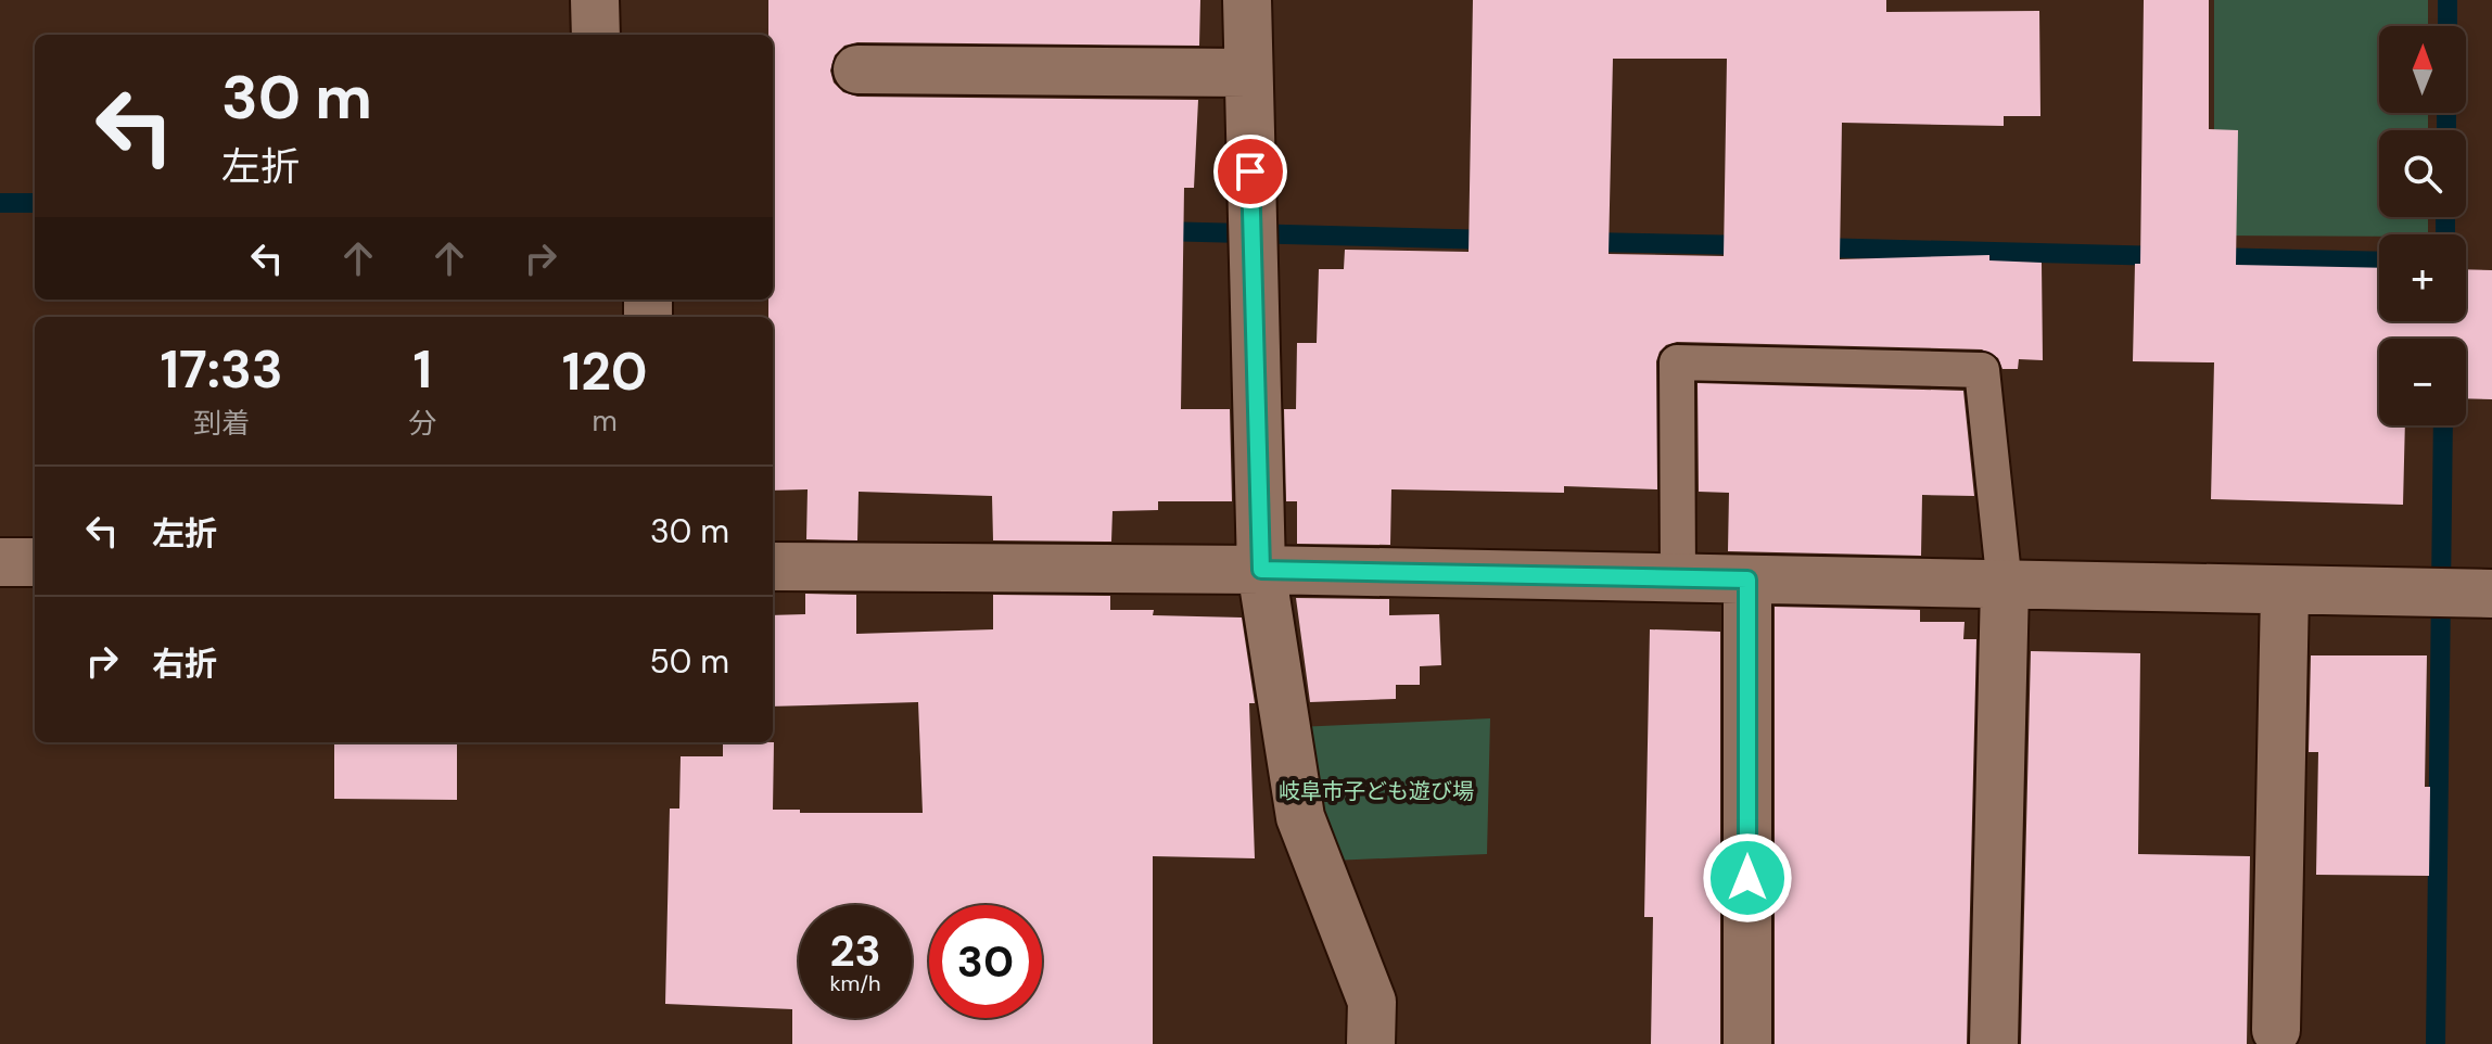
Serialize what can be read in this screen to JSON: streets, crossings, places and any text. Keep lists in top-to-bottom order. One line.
{"parks":["岐阜市子ども遊び場"],"north":"top","page":{"map_buttons":["+","−"],"turn":["30 m","左折"],"eta":["17:33","到着","1","分","120","m"],"list":[{"name":"左折","value":"30 m"},{"name":"右折","value":"50 m"}],"speed":"23 km/h","limit":"30"}}
